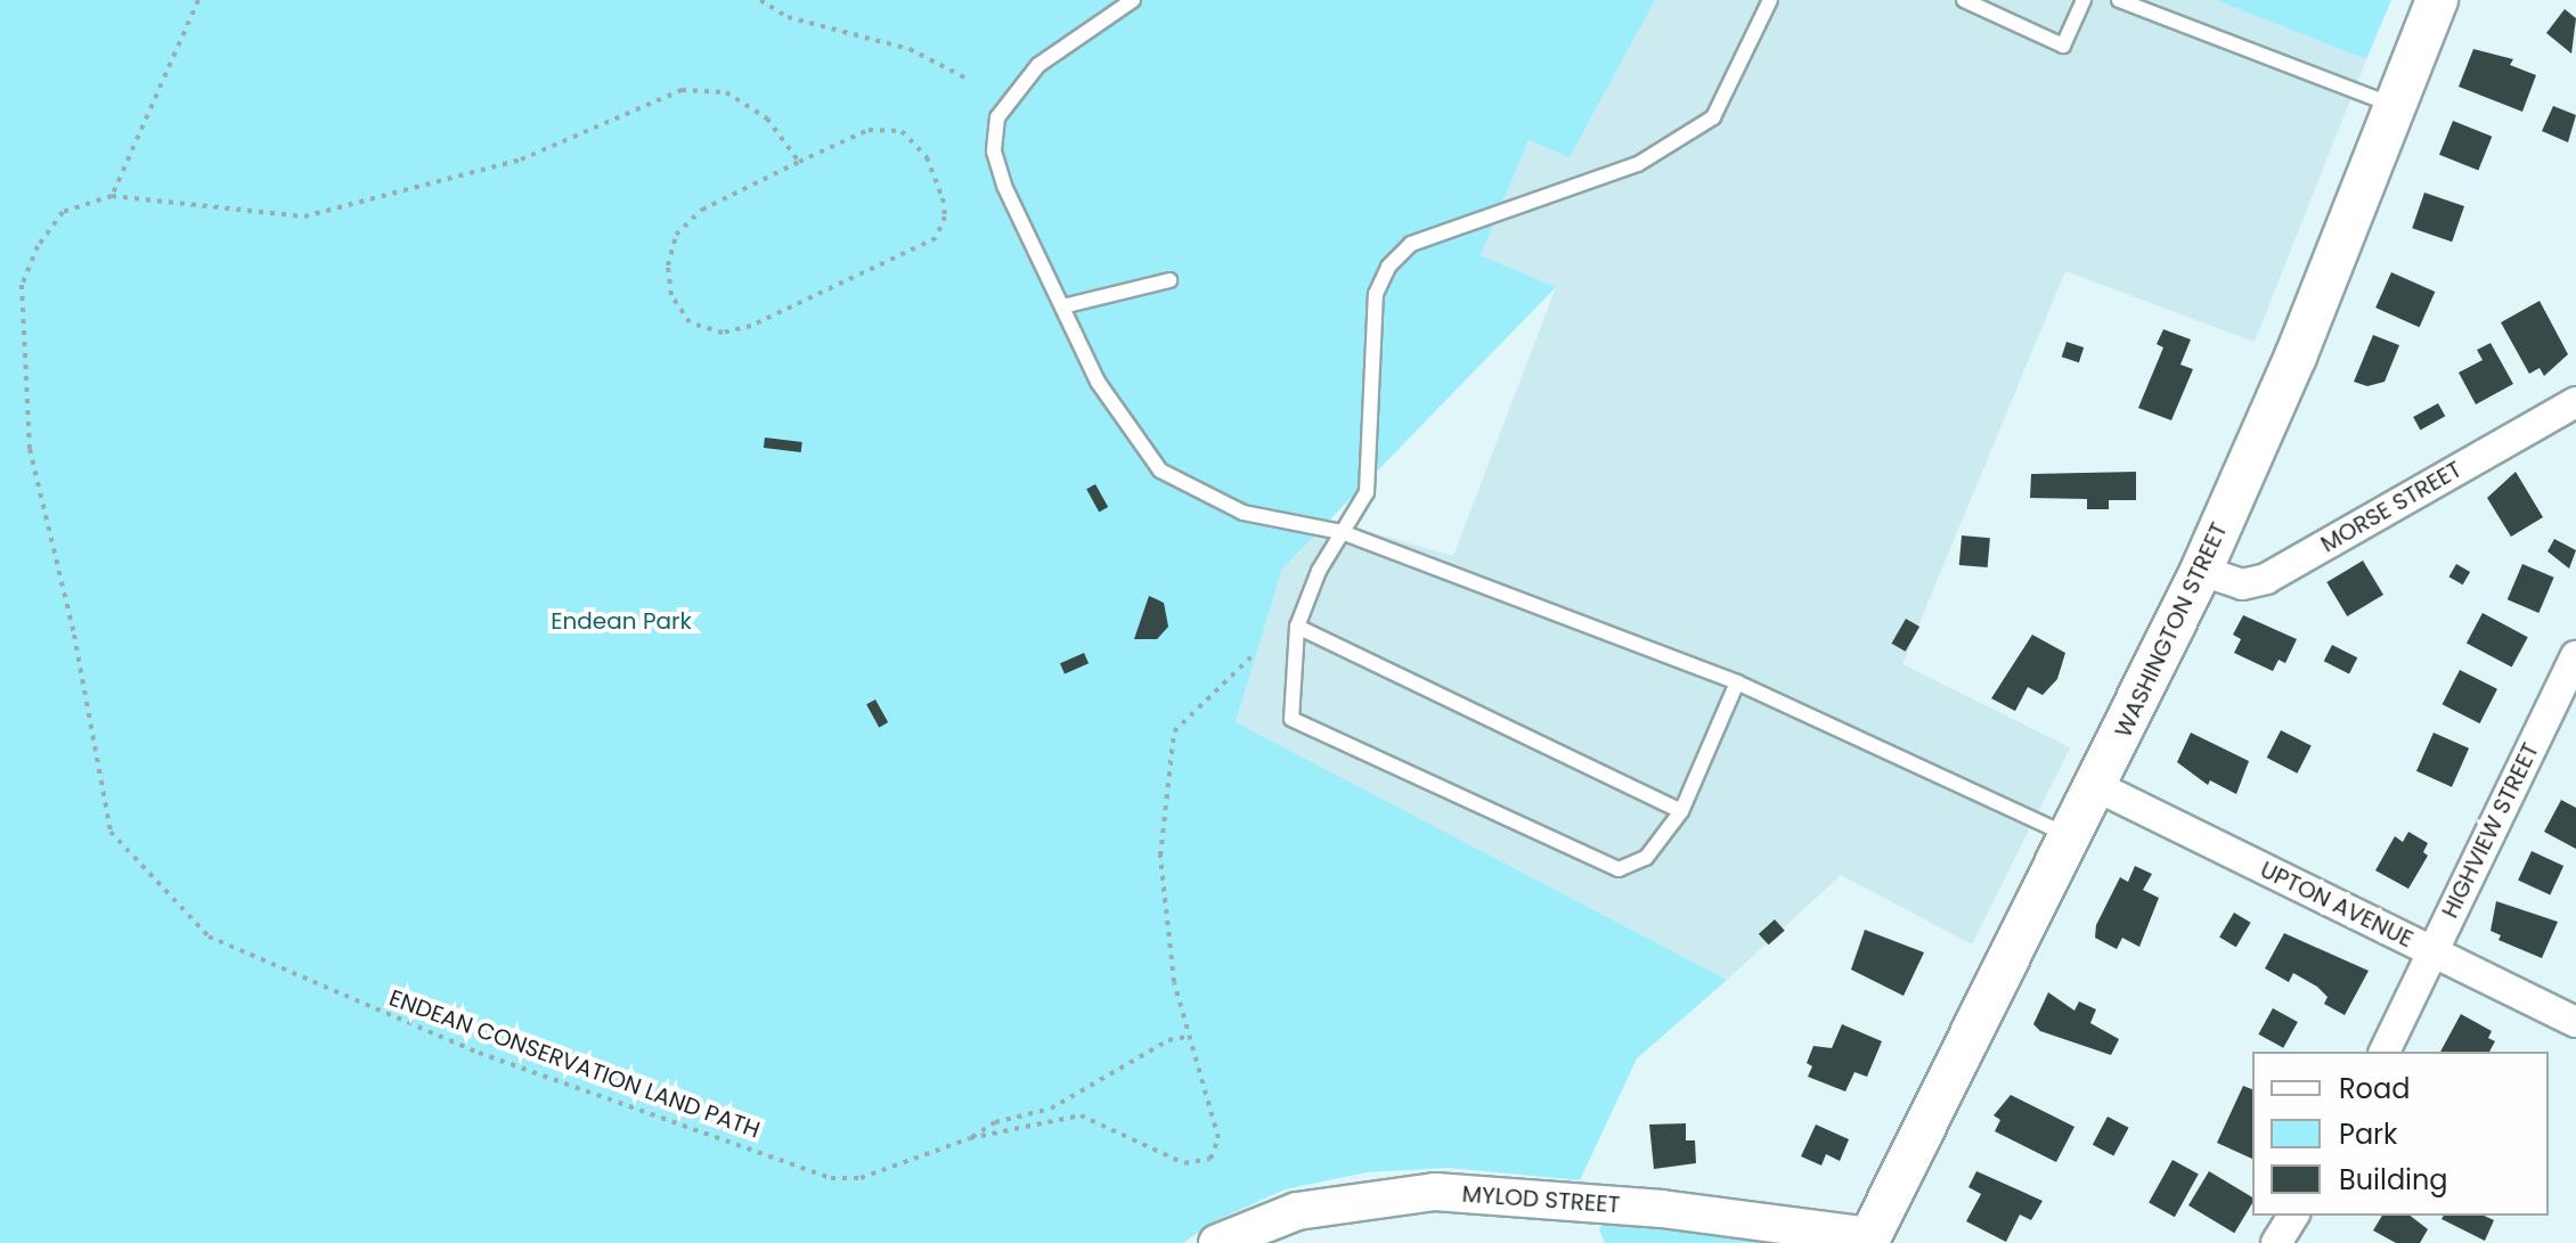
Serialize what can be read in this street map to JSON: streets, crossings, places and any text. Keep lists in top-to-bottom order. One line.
{"streets":{"main road":["WASHINGTON STREET"],"street":["MORSE STREET","HIGHVIEW STREET","UPTON AVENUE","MYLOD STREET"],"path":["ENDEAN CONSERVATION LAND PATH"]},"crossings":[["MORSE STREET","WASHINGTON STREET"],["WASHINGTON STREET","UPTON AVENUE"],["WASHINGTON STREET","MYLOD STREET"],["HIGHVIEW STREET","UPTON AVENUE"]],"parks":["Endean Park"],"legend":["Road","Park","Building"]}
